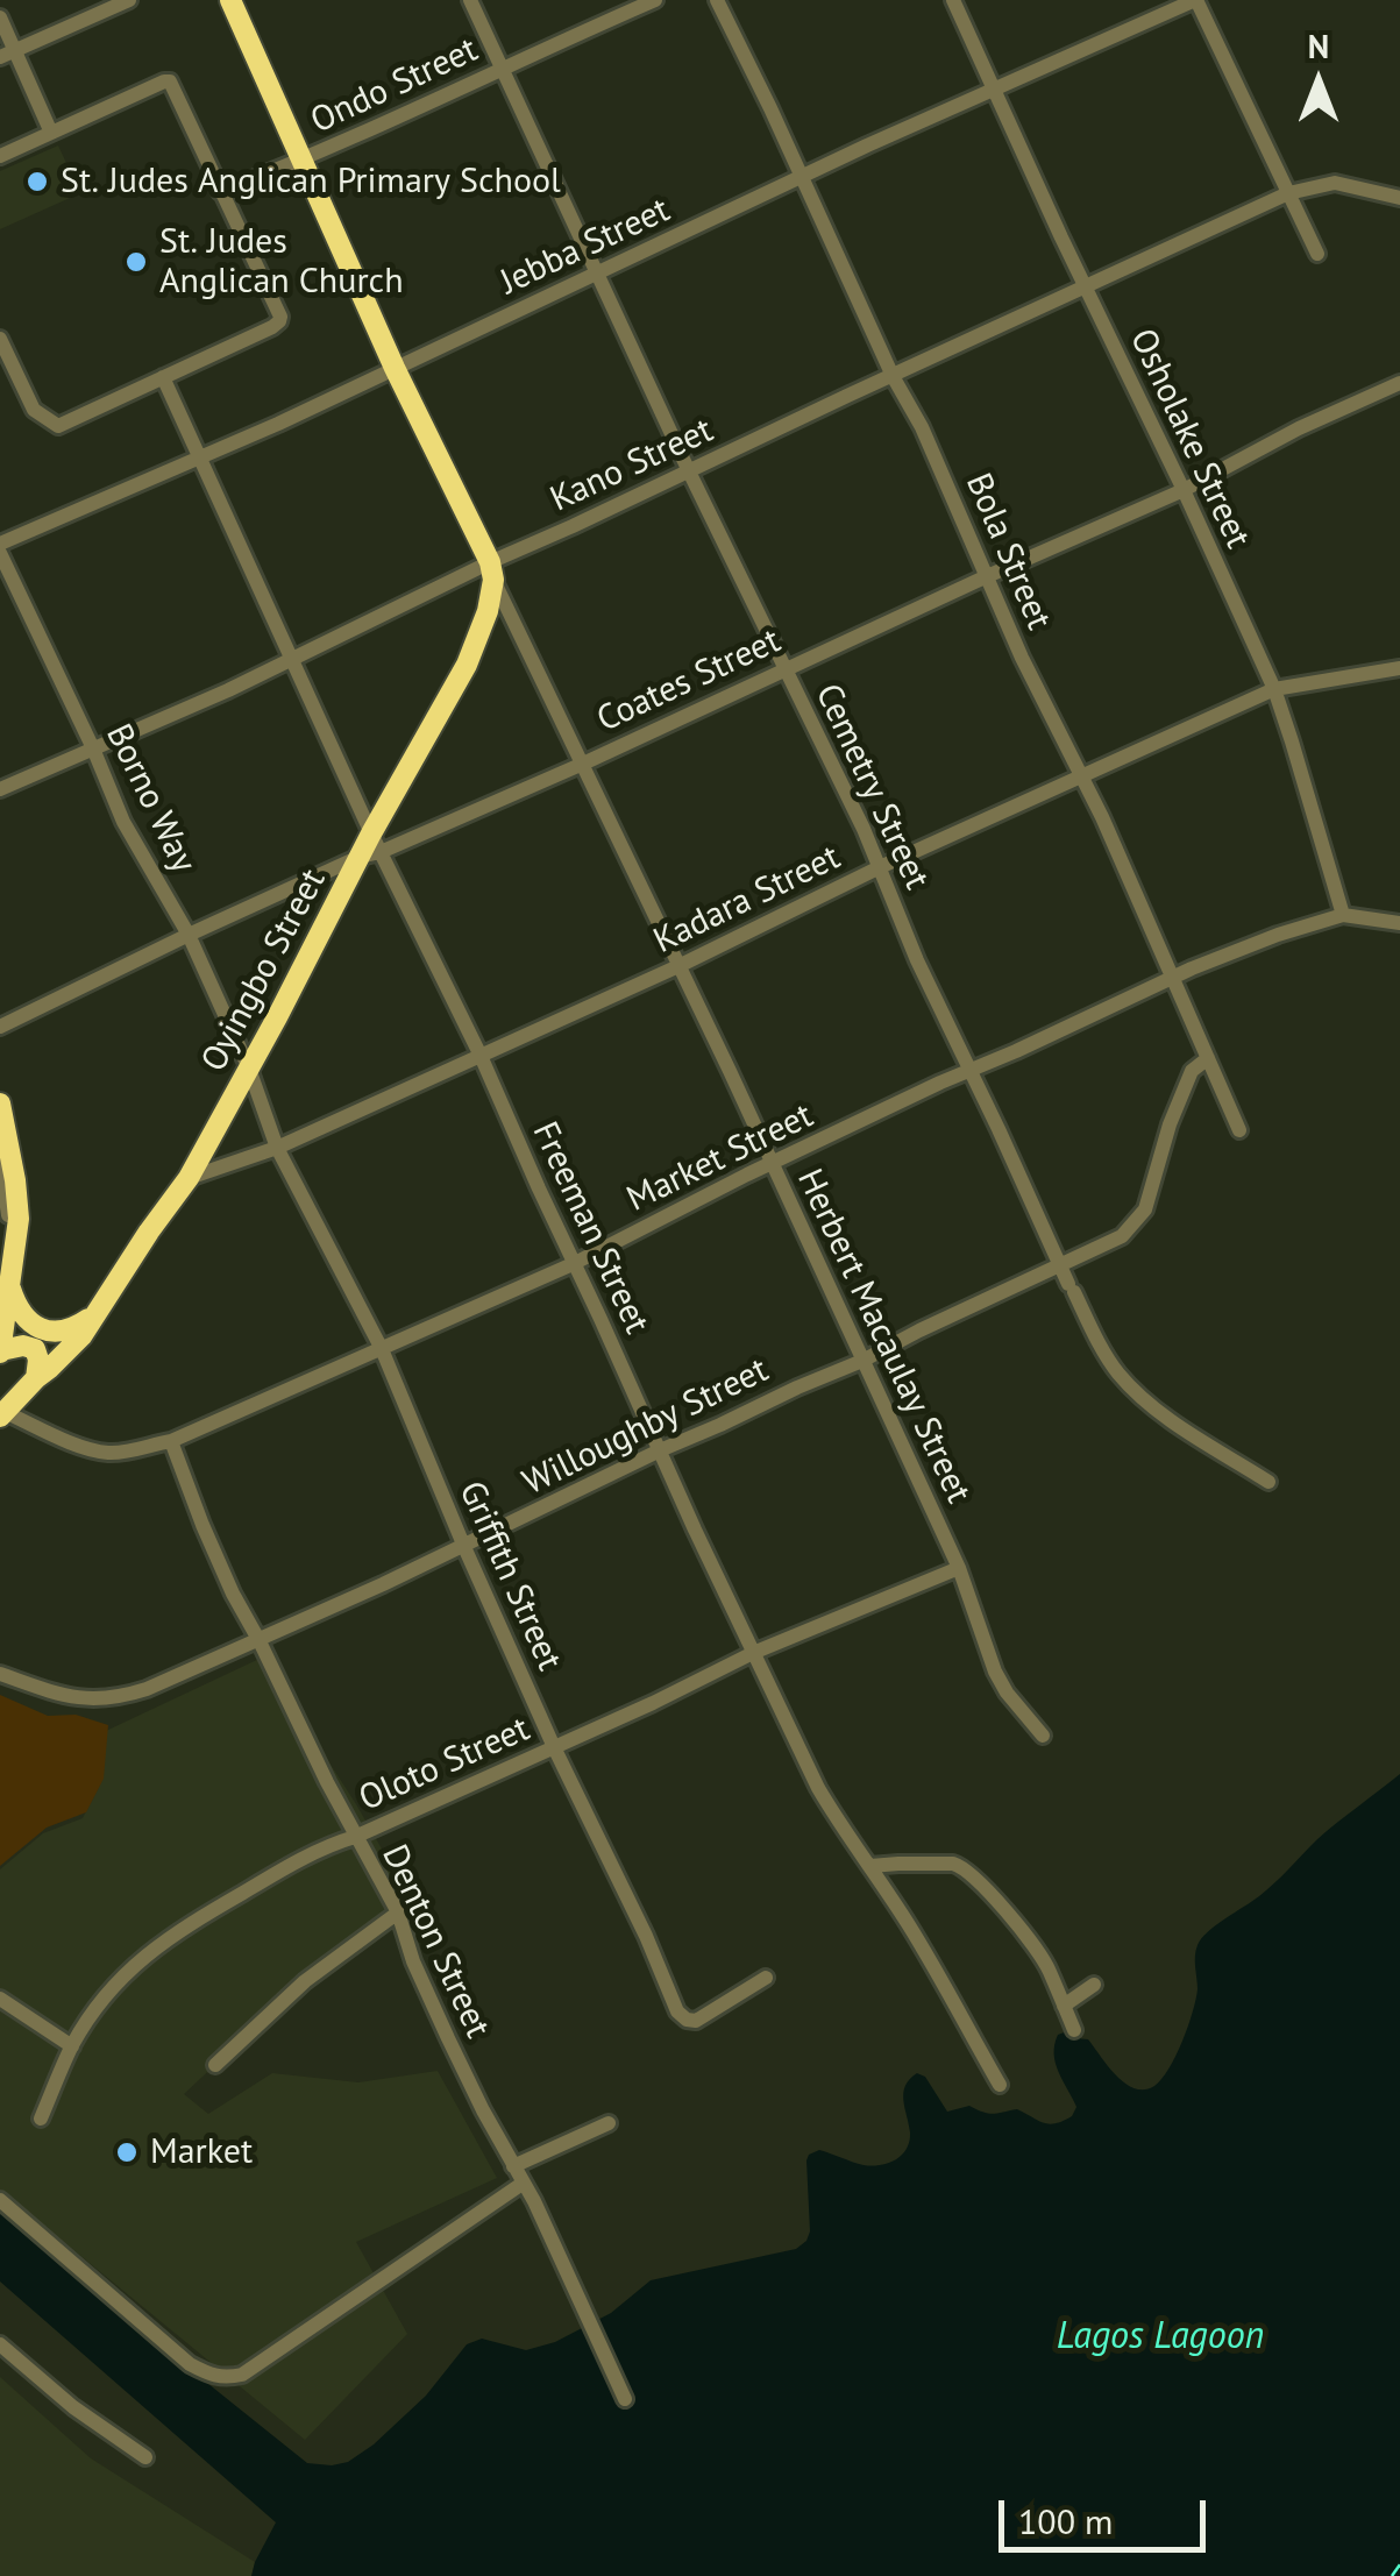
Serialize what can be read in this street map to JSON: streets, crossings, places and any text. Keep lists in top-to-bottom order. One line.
{"streets":{"highway":["Oyingbo Street"],"street":["Ondo Street","Jebba Street","Osholake Street","Kano Street","Bola Street","Coates Street","Cemetry Street","Borno Way","Kadara Street","Market Street","Freeman Street","Herbert Macaulay Street","Willoughby Street","Griffith Street","Oloto Street","Denton Street"]},"crossings":[["Ondo Street","Cemetry Street"],["Jebba Street","Osholake Street"],["Jebba Street","Bola Street"],["Jebba Street","Cemetry Street"],["Jebba Street","Freeman Street"],["Osholake Street","Kano Street"],["Osholake Street","Coates Street"],["Osholake Street","Kadara Street"],["Osholake Street","Market Street"],["Kano Street","Bola Street"],["Kano Street","Cemetry Street"],["Kano Street","Borno Way"],["Kano Street","Oyingbo Street"],["Kano Street","Freeman Street"],["Kano Street","Herbert Macaulay Street"],["Bola Street","Coates Street"],["Bola Street","Kadara Street"],["Bola Street","Market Street"],["Bola Street","Willoughby Street"],["Coates Street","Cemetry Street"],["Coates Street","Borno Way"],["Coates Street","Oyingbo Street"],["Coates Street","Freeman Street"],["Coates Street","Herbert Macaulay Street"],["Cemetry Street","Kadara Street"],["Cemetry Street","Market Street"],["Cemetry Street","Willoughby Street"],["Borno Way","Oyingbo Street"],["Borno Way","Griffith Street"],["Kadara Street","Oyingbo Street"],["Kadara Street","Freeman Street"],["Kadara Street","Herbert Macaulay Street"],["Kadara Street","Griffith Street"],["Oyingbo Street","Market Street"],["Oyingbo Street","Freeman Street"],["Oyingbo Street","Herbert Macaulay Street"],["Oyingbo Street","Griffith Street"],["Market Street","Freeman Street"],["Market Street","Herbert Macaulay Street"],["Market Street","Griffith Street"],["Market Street","Denton Street"],["Freeman Street","Willoughby Street"],["Freeman Street","Oloto Street"],["Herbert Macaulay Street","Willoughby Street"],["Herbert Macaulay Street","Oloto Street"],["Willoughby Street","Griffith Street"],["Willoughby Street","Denton Street"],["Griffith Street","Oloto Street"],["Oloto Street","Denton Street"]],"water":["Lagos Lagoon"],"places":["St. Judes Anglican Primary School","St. Judes Anglican Church","Market"],"scale_bar":"100 m","north":"top"}
